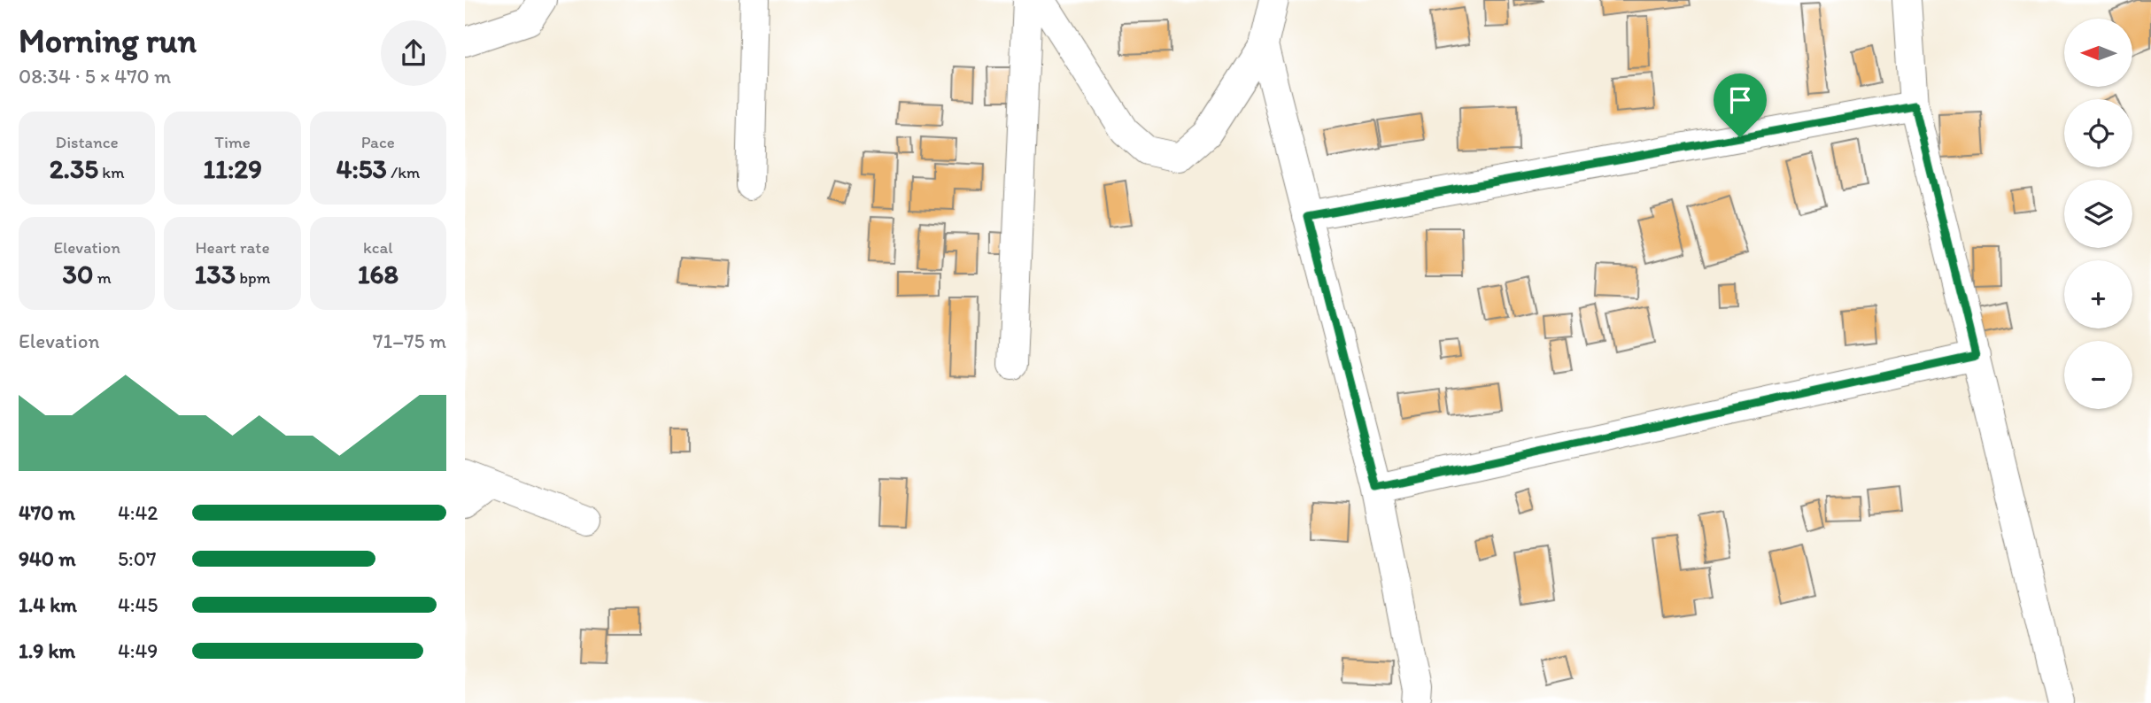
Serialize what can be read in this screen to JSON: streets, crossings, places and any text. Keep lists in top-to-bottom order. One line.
{"north":"left","page":{"heading":["Morning run","08:34 · 5 × 470 m"],"map_buttons":["+","−"],"stats":[["Distance","2.35 km"],["Time","11:29"],["Pace","4:53 /km"],["Elevation","30 m"],["Heart rate","133 bpm"],["kcal","168"]],"chart":["Elevation","71–75 m"],"list":[{"name":"470 m","note":"4:42"},{"name":"940 m","note":"5:07"},{"name":"1.4 km","note":"4:45"},{"name":"1.9 km","note":"4:49"}]}}
